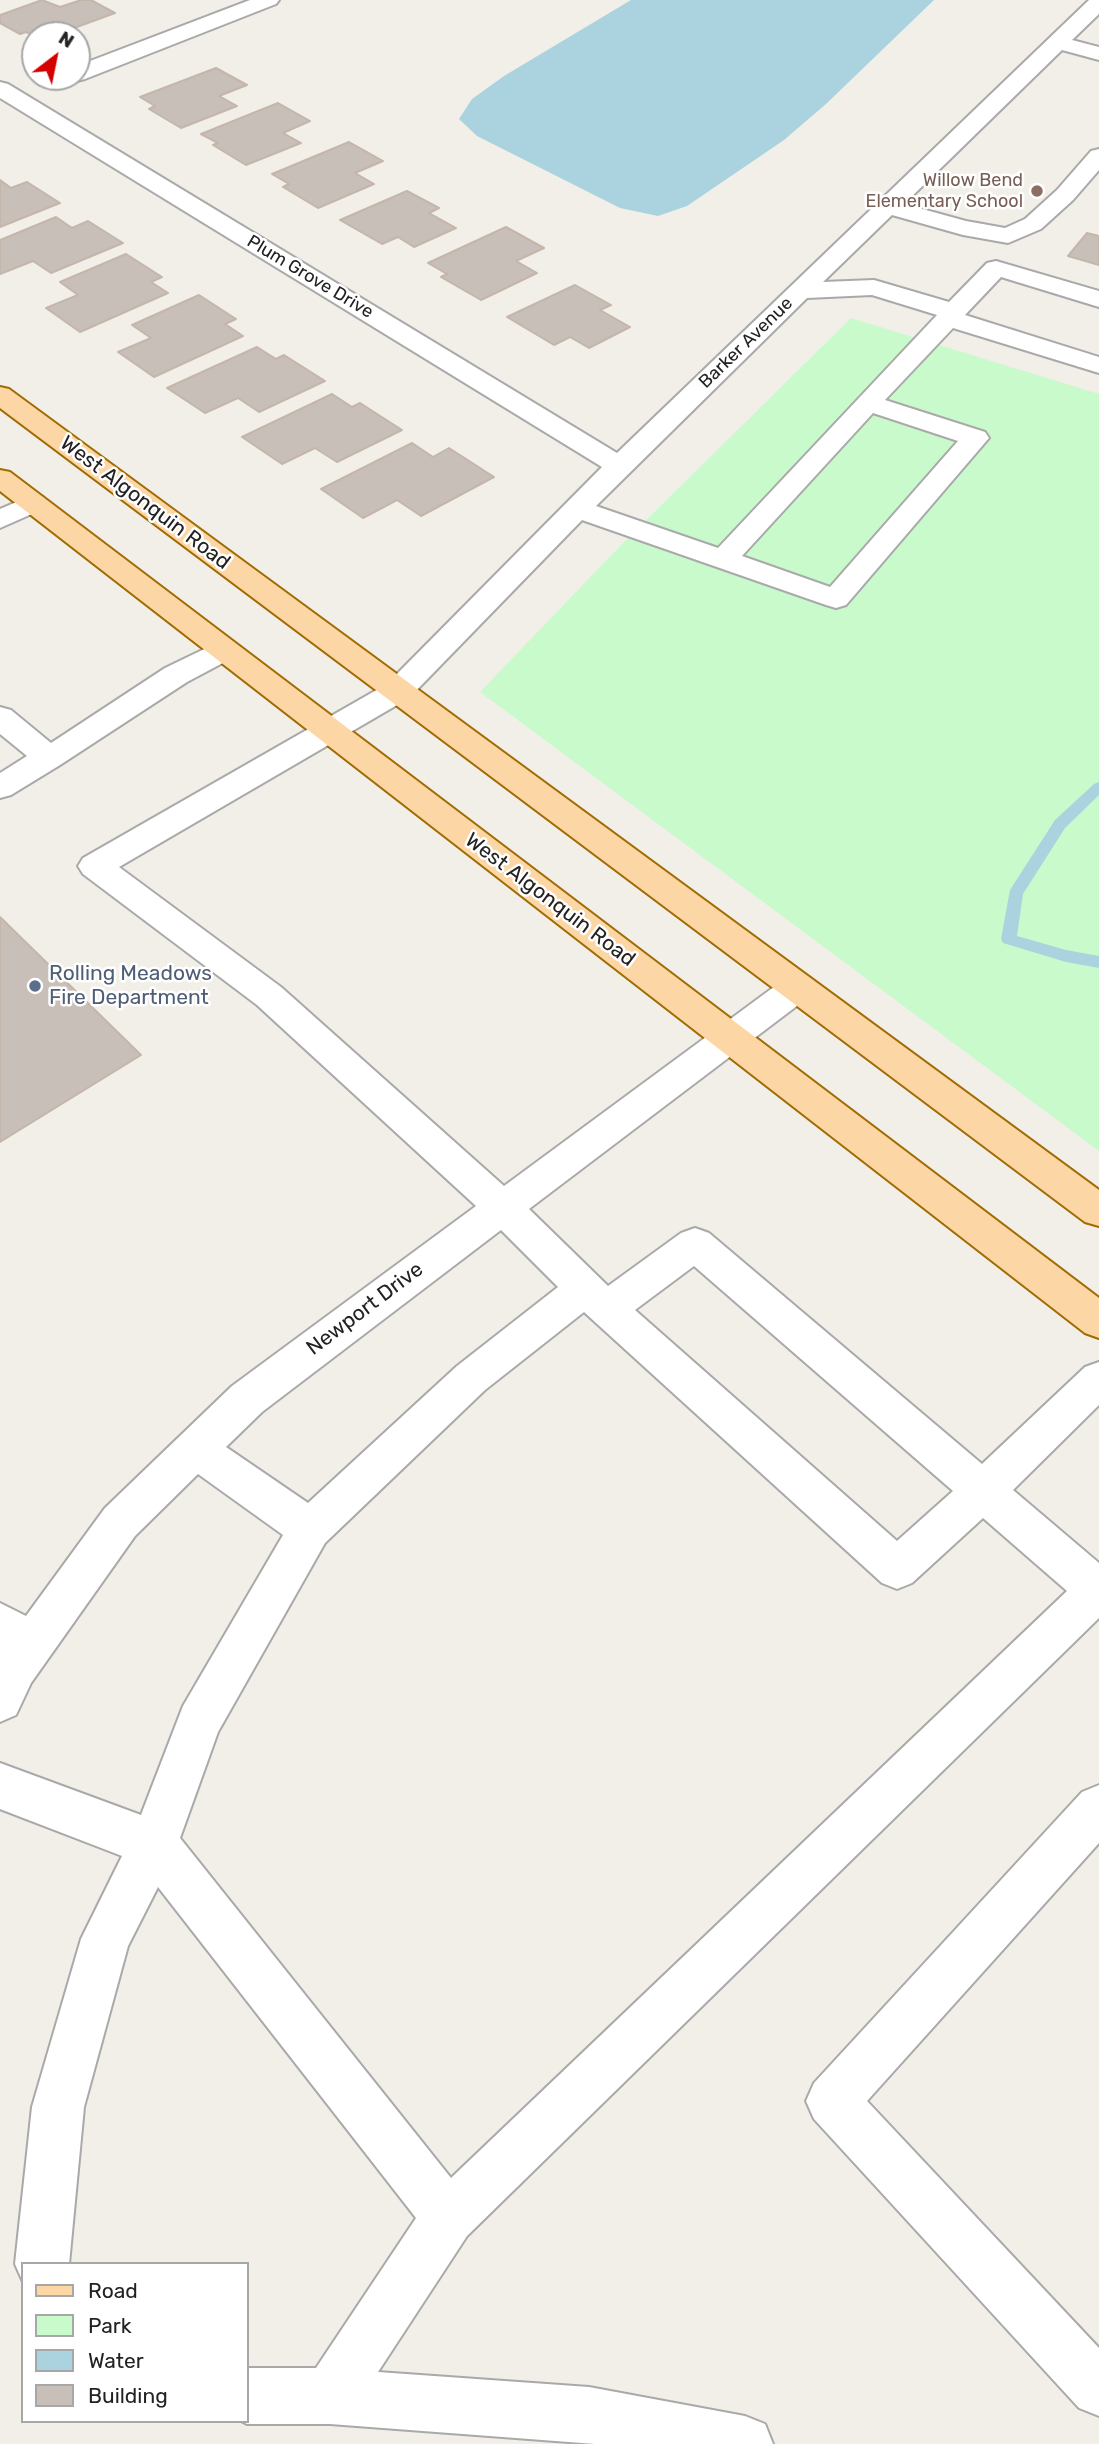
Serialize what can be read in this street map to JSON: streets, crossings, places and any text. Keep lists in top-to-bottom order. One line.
{"streets":{"main road":["West Algonquin Road"],"street":["Plum Grove Drive","Barker Avenue","Newport Drive"]},"crossings":[["Plum Grove Drive","Barker Avenue"],["Barker Avenue","West Algonquin Road"],["Barker Avenue","Newport Drive"],["West Algonquin Road","Newport Drive"]],"places":["Willow Bend Elementary School","Rolling Meadows Fire Department"],"legend":["Road","Park","Water","Building"],"north":"top right"}
